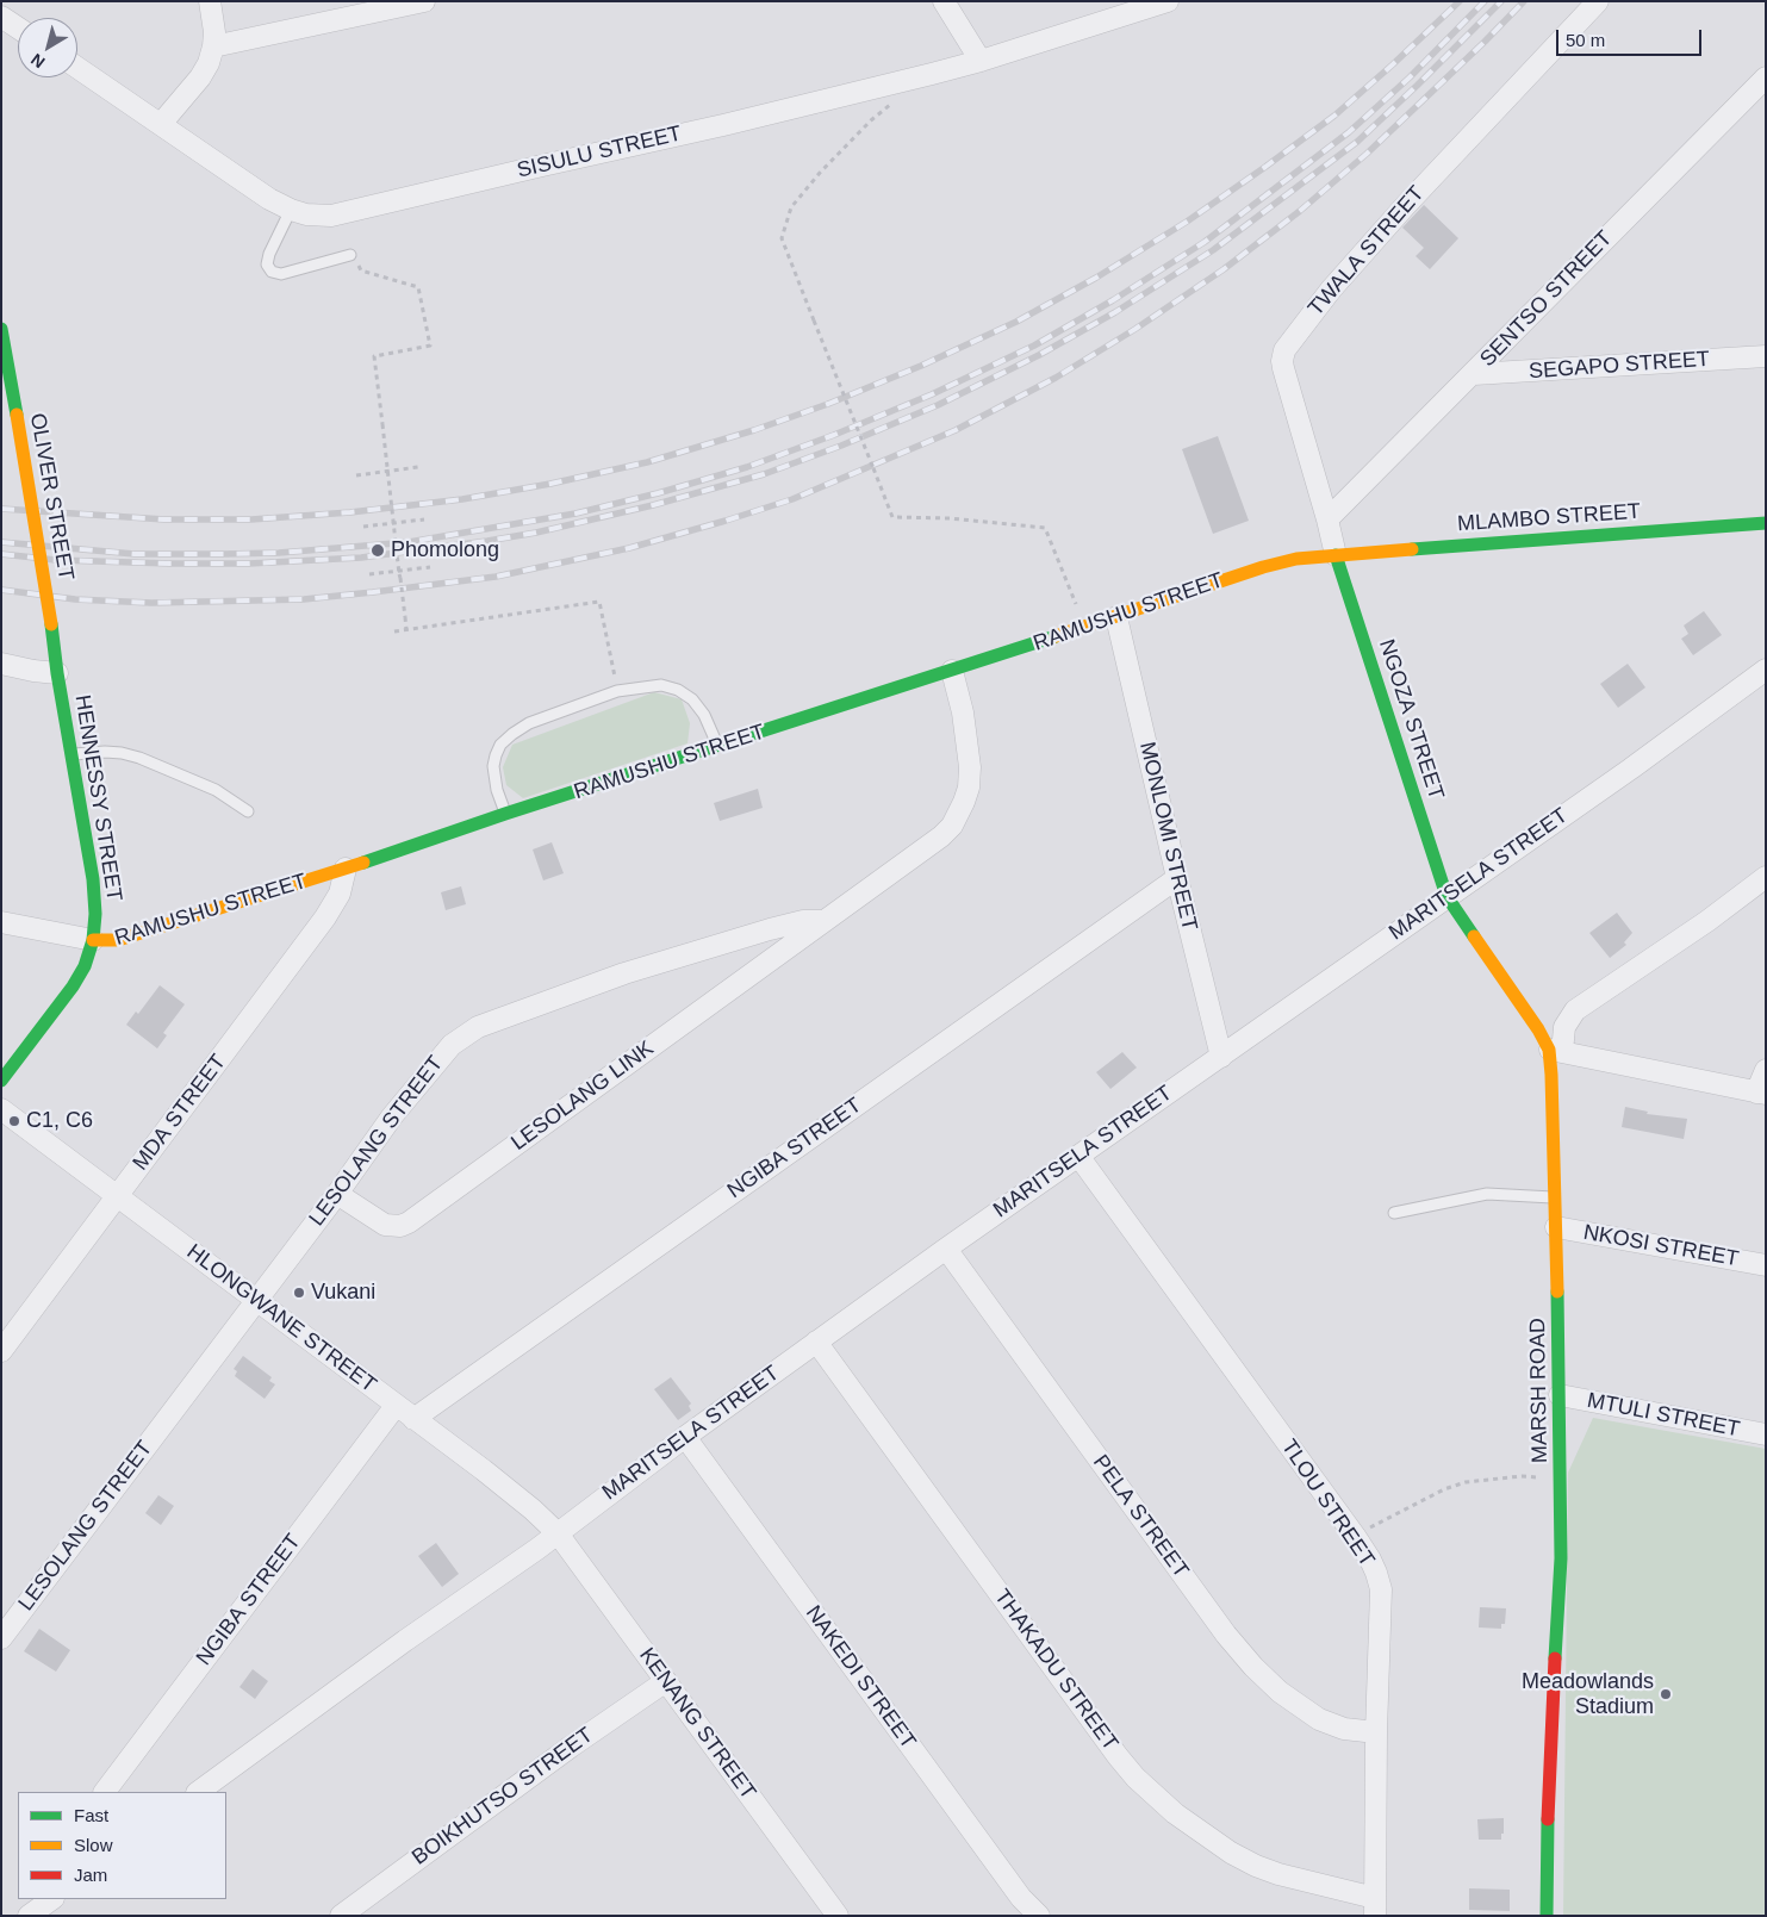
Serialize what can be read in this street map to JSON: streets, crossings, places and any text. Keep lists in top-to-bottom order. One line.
{"streets":{"street":["SISULU STREET","TWALA STREET","SENTSO STREET","SEGAPO STREET","OLIVER STREET","MLAMBO STREET","RAMUSHU STREET","NGOZA STREET","HENNESSY STREET","MONLOMI STREET","MARITSELA STREET","LESOLANG LINK","MDA STREET","LESOLANG STREET","NGIBA STREET","NKOSI STREET","HLONGWANE STREET","MARSH ROAD","MTULI STREET","TLOU STREET","PELA STREET","THAKADU STREET","NAKEDI STREET","KENANG STREET","BOIKHUTSO STREET"]},"crossings":[["TWALA STREET","SENTSO STREET"],["TWALA STREET","MLAMBO STREET"],["TWALA STREET","RAMUSHU STREET"],["TWALA STREET","NGOZA STREET"],["SENTSO STREET","SEGAPO STREET"],["OLIVER STREET","HENNESSY STREET"],["MLAMBO STREET","RAMUSHU STREET"],["MLAMBO STREET","NGOZA STREET"],["RAMUSHU STREET","NGOZA STREET"],["RAMUSHU STREET","HENNESSY STREET"],["RAMUSHU STREET","MONLOMI STREET"],["RAMUSHU STREET","MDA STREET"],["NGOZA STREET","MARITSELA STREET"],["NGOZA STREET","MARSH ROAD"],["MONLOMI STREET","MARITSELA STREET"],["MONLOMI STREET","NGIBA STREET"],["MARITSELA STREET","HLONGWANE STREET"],["MARITSELA STREET","MARSH ROAD"],["MARITSELA STREET","TLOU STREET"],["MARITSELA STREET","PELA STREET"],["MARITSELA STREET","THAKADU STREET"],["MARITSELA STREET","NAKEDI STREET"],["MARITSELA STREET","KENANG STREET"],["LESOLANG LINK","LESOLANG STREET"],["MDA STREET","HLONGWANE STREET"],["LESOLANG STREET","HLONGWANE STREET"],["NGIBA STREET","HLONGWANE STREET"],["NKOSI STREET","MARSH ROAD"],["HLONGWANE STREET","KENANG STREET"],["MARSH ROAD","MTULI STREET"],["TLOU STREET","PELA STREET"],["TLOU STREET","THAKADU STREET"],["KENANG STREET","BOIKHUTSO STREET"]],"places":["Phomolong","C1, C6","Vukani","Meadowlands Stadium"],"legend":["Fast","Slow","Jam"],"scale_bar":"50 m","north":"bottom left"}
